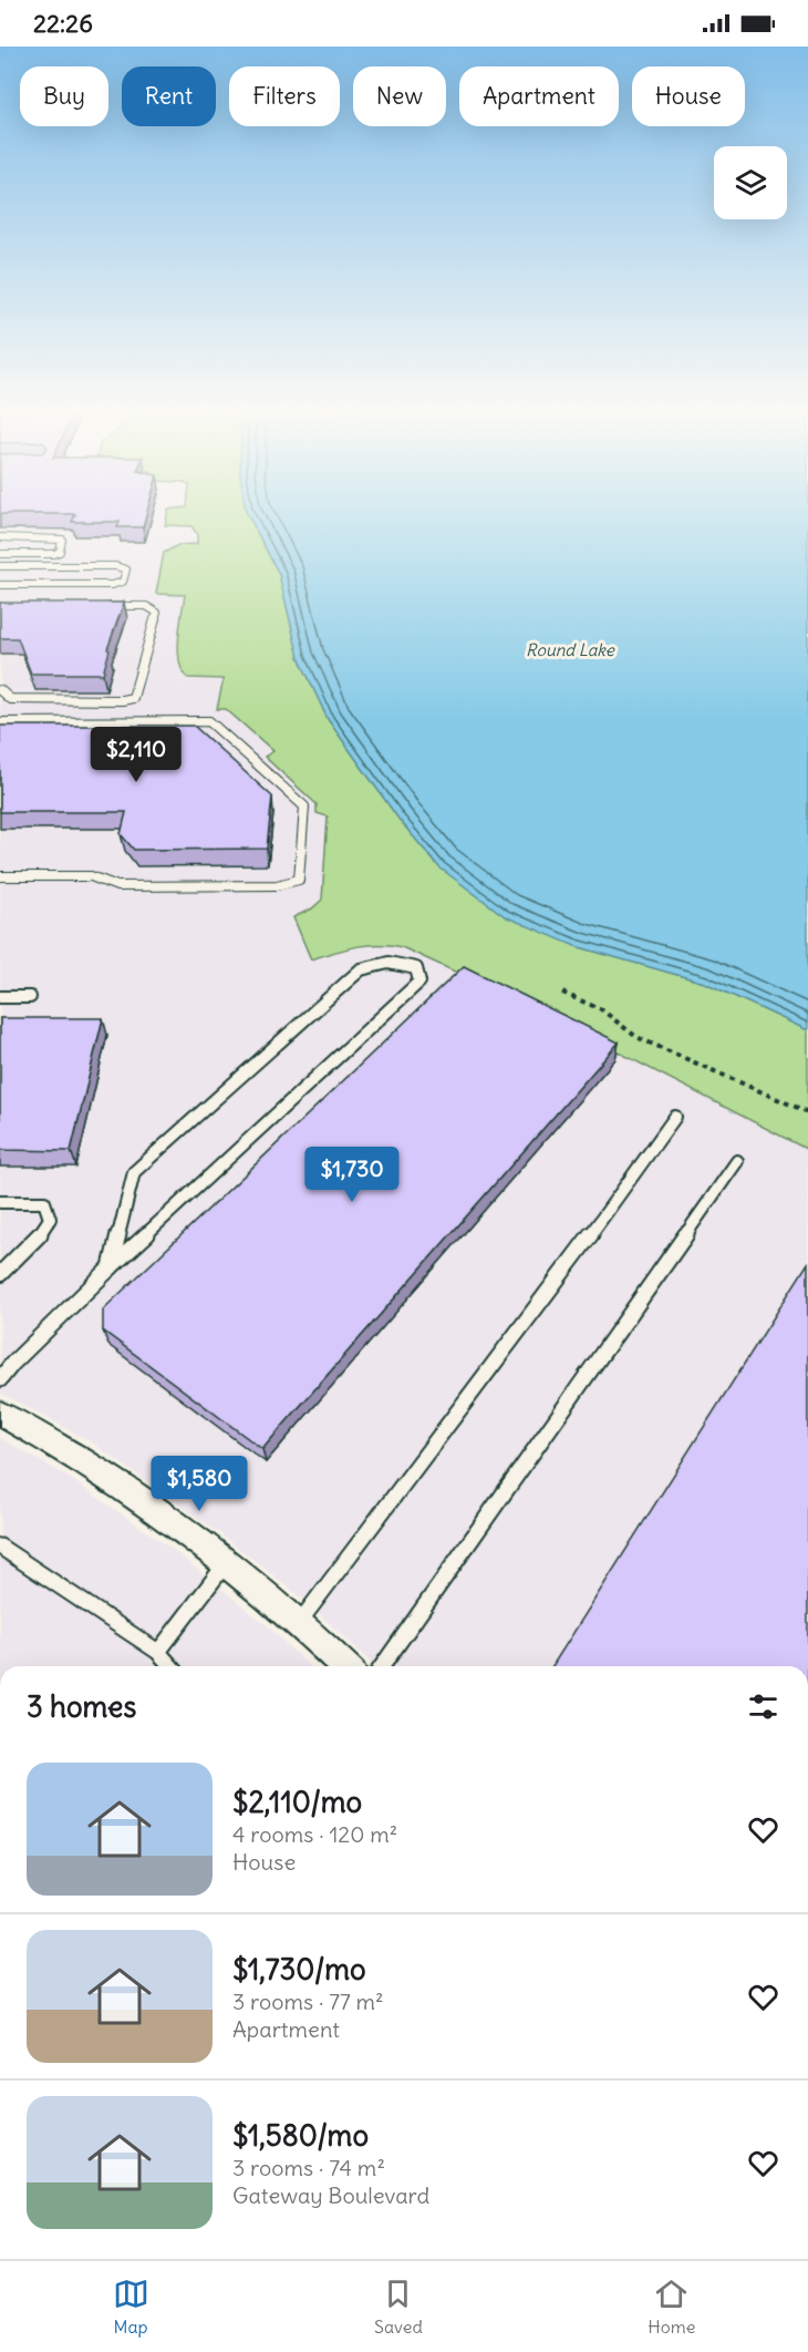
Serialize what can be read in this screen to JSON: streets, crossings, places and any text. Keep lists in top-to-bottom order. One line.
{"water":["Round Lake"],"page":{"status":"22:26","chip":["Buy","Rent","Filters","New","Apartment","House"],"price":["$2,110","$1,730","$1,580"],"heading":"3 homes","list":[{"name":"$2,110/mo","note":"4 rooms · 120 m² · House"},{"name":"$1,730/mo","note":"3 rooms · 77 m² · Apartment"},{"name":"$1,580/mo","note":"3 rooms · 74 m² · Gateway Boulevard"}],"tabs":["Map","Saved","Home"]}}
